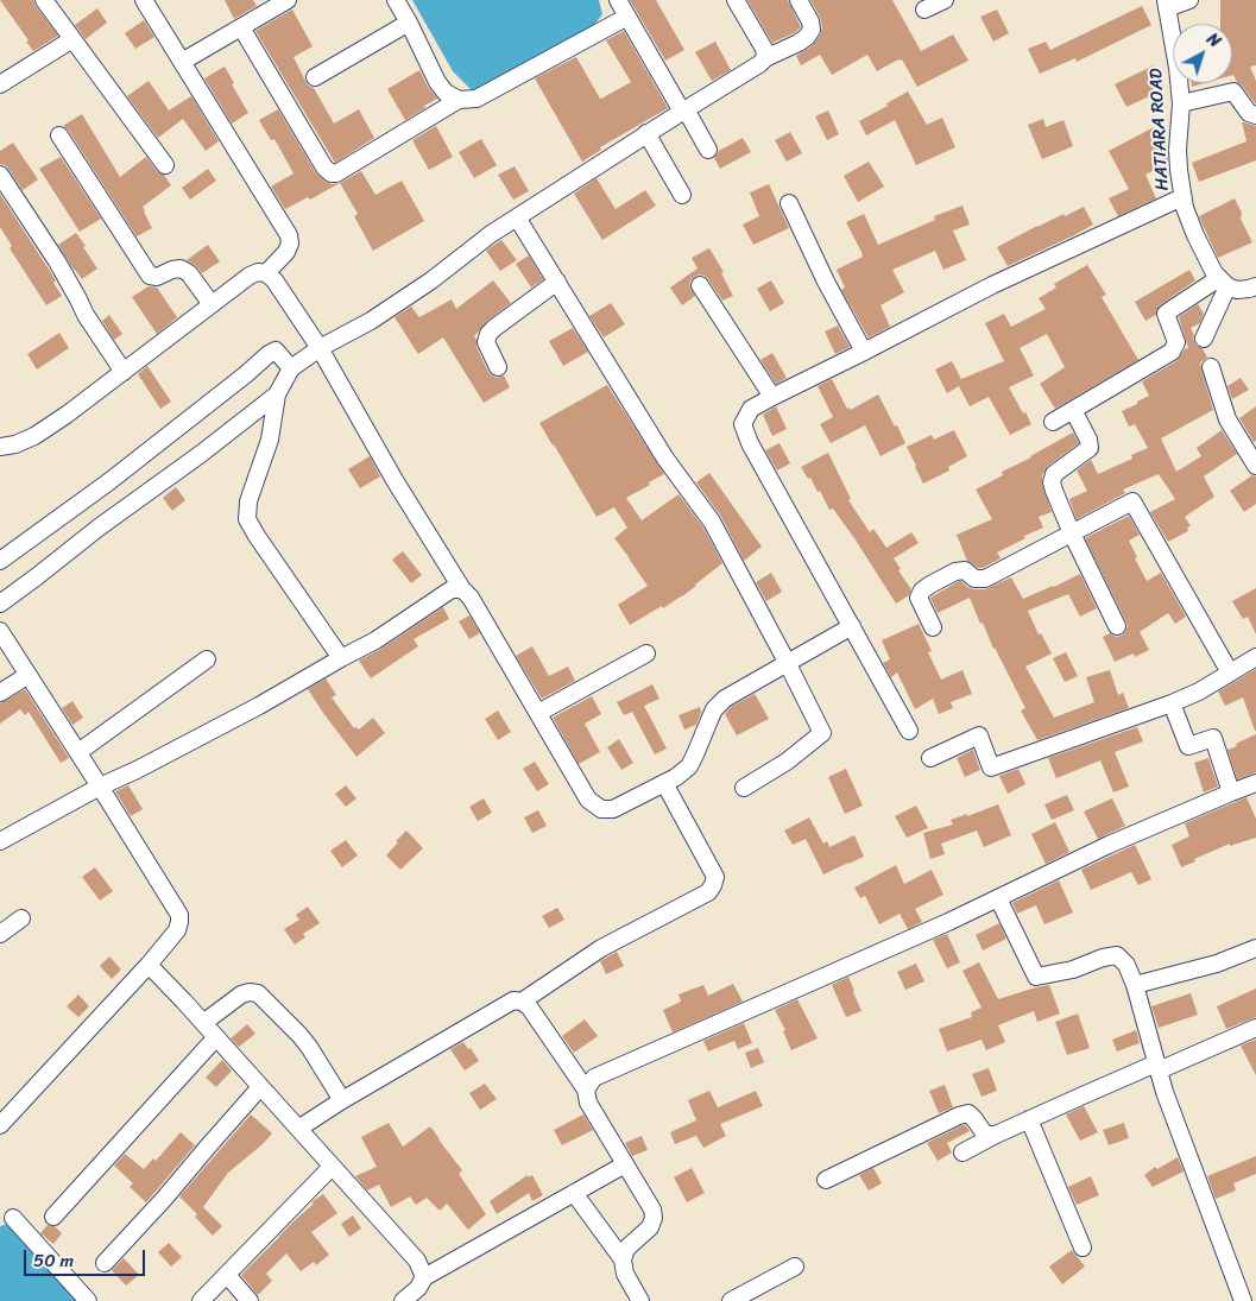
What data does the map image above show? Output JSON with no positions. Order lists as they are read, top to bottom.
{
  "streets": {
    "street": ["HATIARA ROAD"]
  },
  "scale_bar": "50 m",
  "north": "top right"
}
